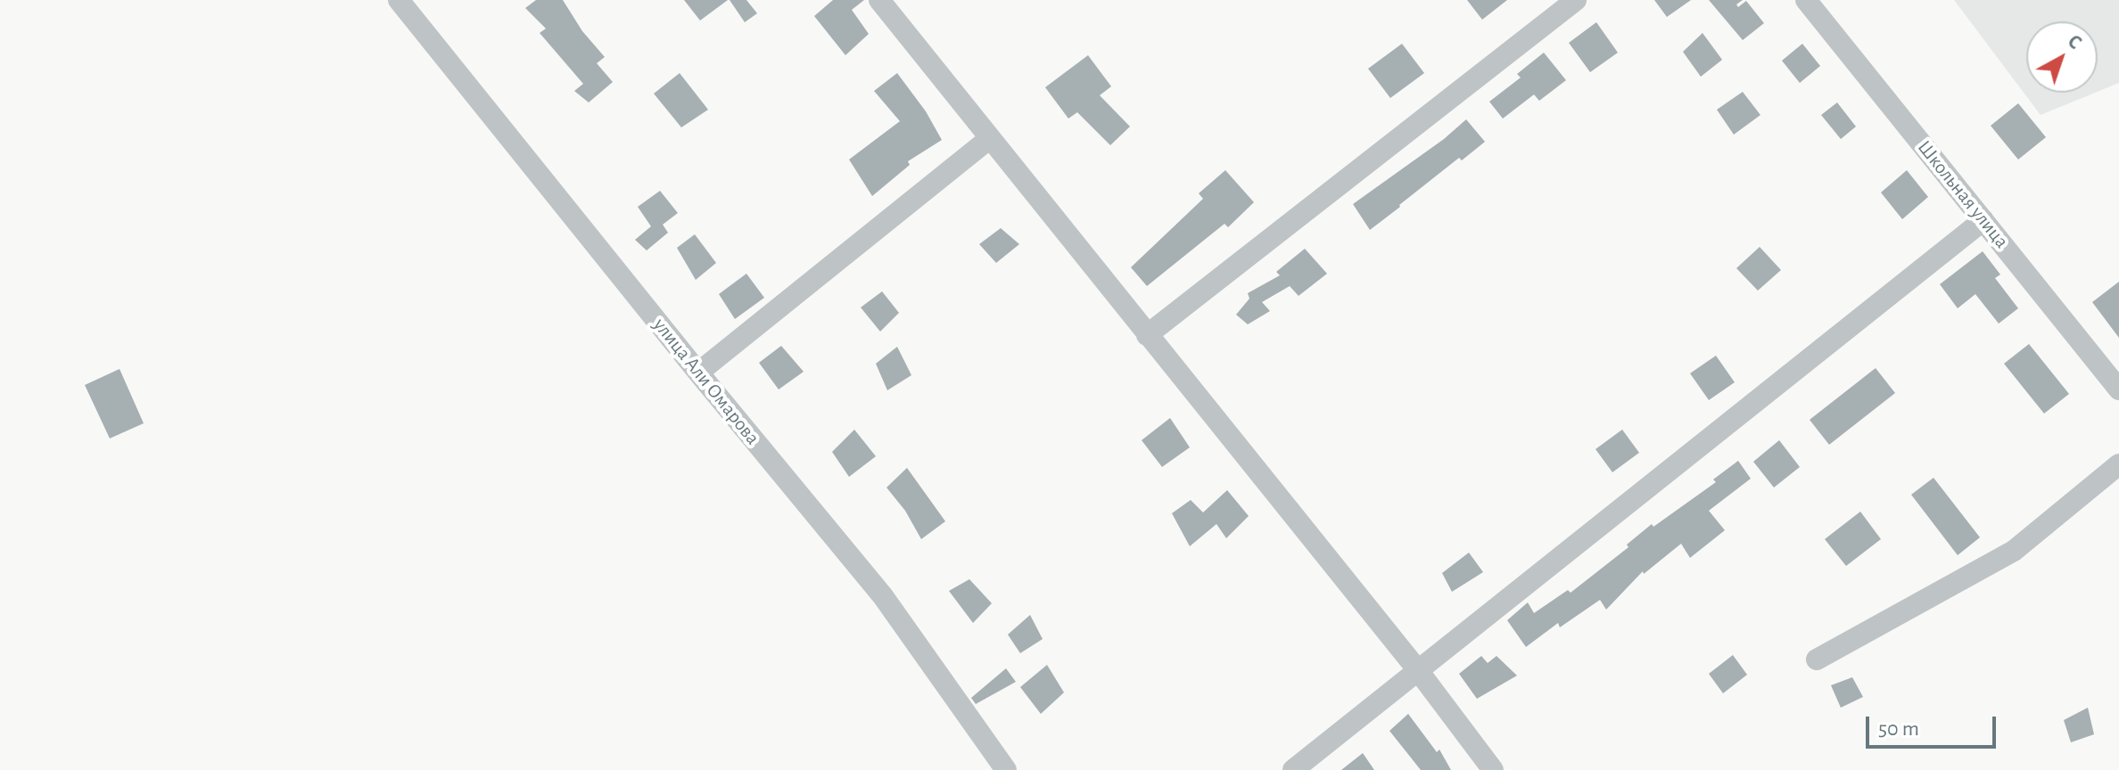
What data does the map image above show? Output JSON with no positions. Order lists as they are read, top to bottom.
{
  "streets": {
    "street": ["Школьная улица", "улица Али Омарова"]
  },
  "scale_bar": "50 m",
  "north": "top right"
}
